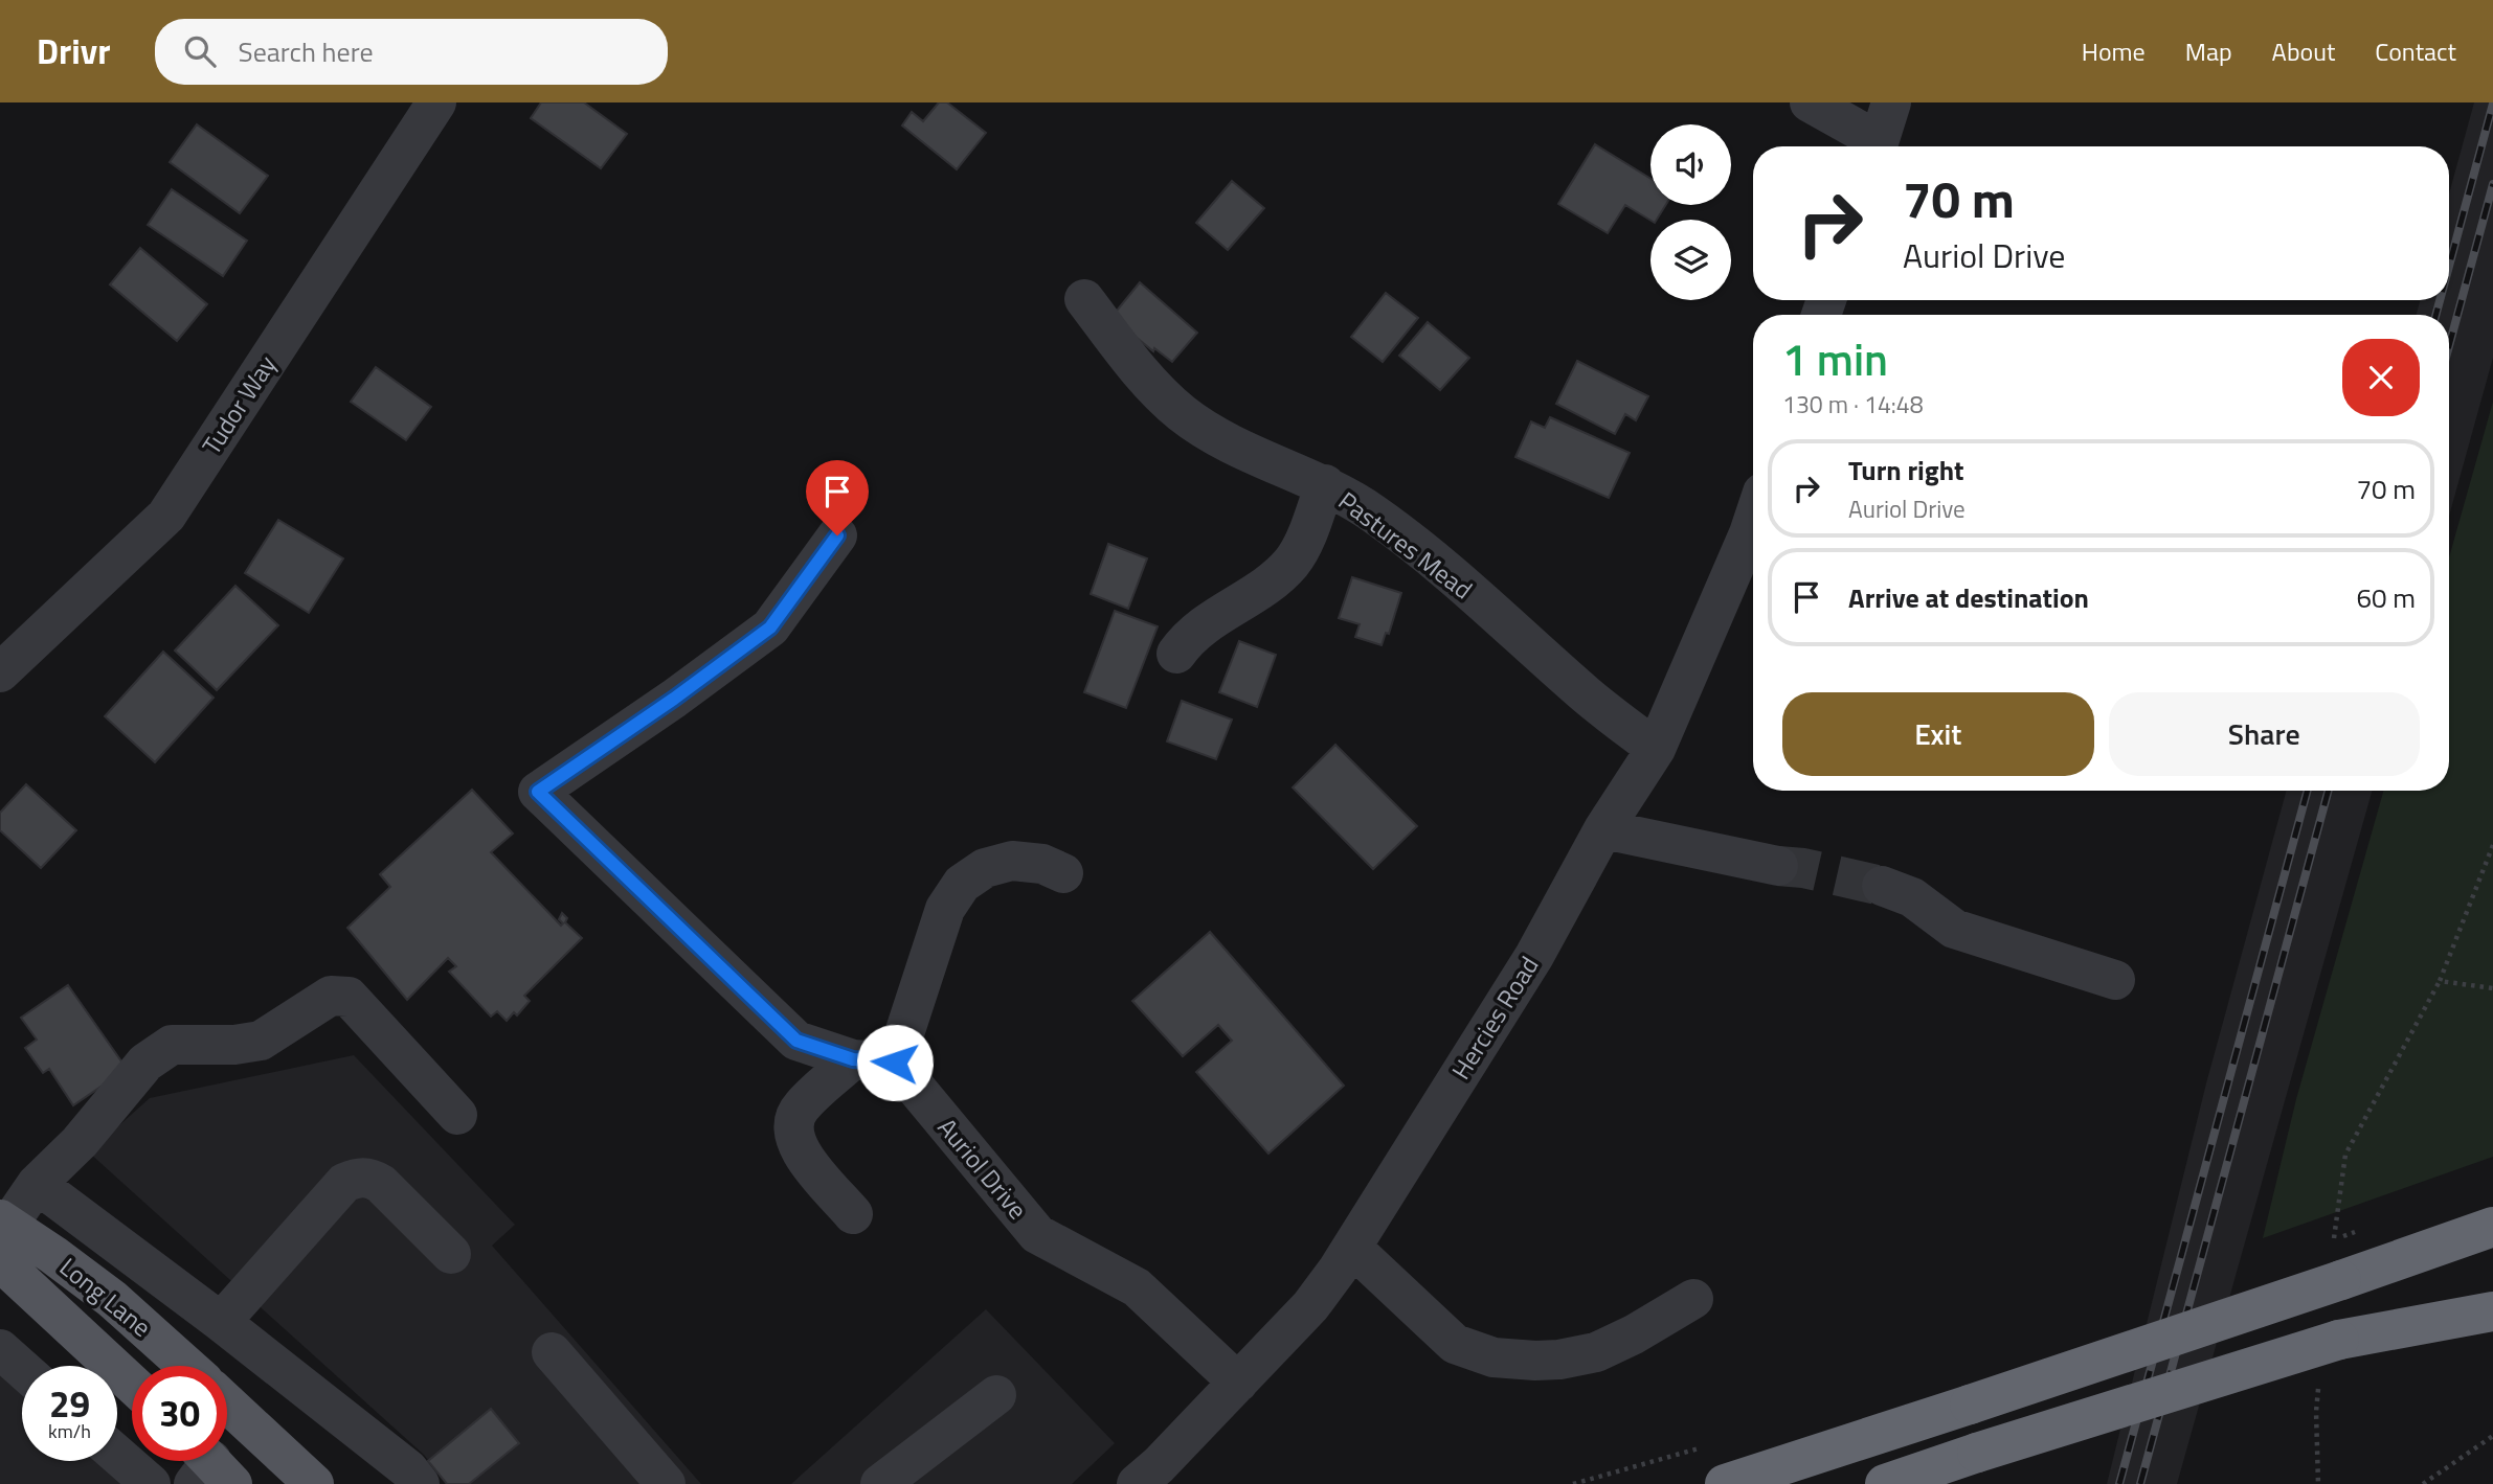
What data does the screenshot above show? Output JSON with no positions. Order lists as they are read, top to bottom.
{
  "streets": {
    "main road": ["Long Lane"],
    "street": [
      "Tudor Way",
      "Pastures Mead",
      "Hercies Road",
      "Auriol Drive"
    ]
  },
  "crossings": [
    ["Pastures Mead", "Hercies Road"],
    ["Hercies Road", "Auriol Drive"]
  ],
  "page": {
    "header": "Drivr",
    "search": "Search here",
    "nav": [
      "Home",
      "Map",
      "About",
      "Contact"
    ],
    "turn": ["70 m", "Auriol Drive"],
    "heading": ["1 min", "130 m · 14:48"],
    "list": [
      {
        "name": "Turn right",
        "note": "Auriol Drive",
        "value": "70 m"
      },
      {
        "name": "Arrive at destination",
        "value": "60 m"
      }
    ],
    "buttons": ["Exit", "Share"],
    "speed": "29 km/h",
    "limit": "30"
  }
}
